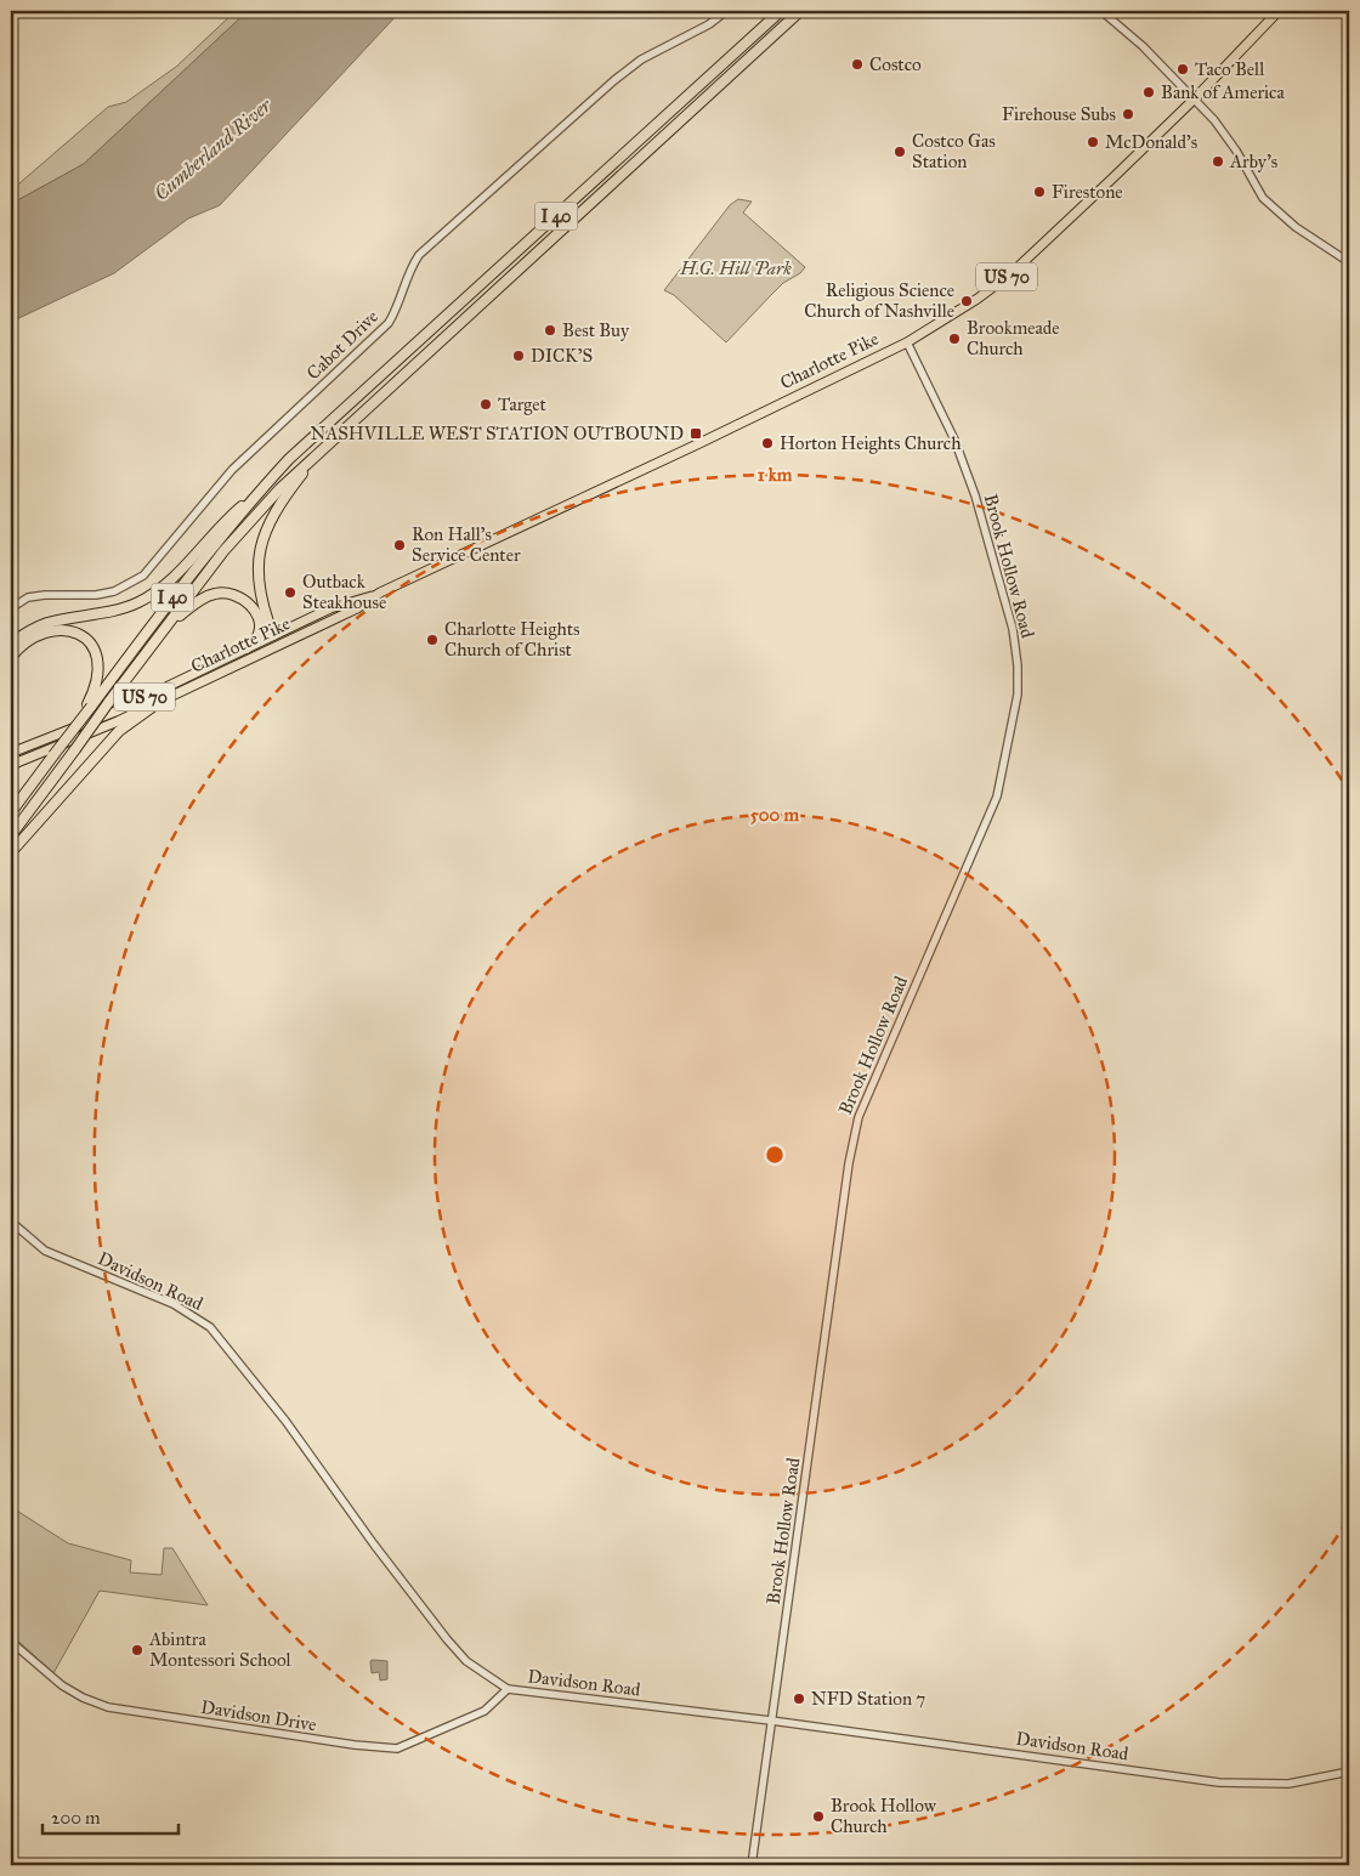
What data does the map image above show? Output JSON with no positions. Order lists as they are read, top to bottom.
{
  "streets": {
    "highway": ["I 40"],
    "main road": ["US 70", "Charlotte Pike"],
    "street": [
      "Cabot Drive",
      "Brook Hollow Road",
      "Davidson Road",
      "Davidson Drive"
    ]
  },
  "crossings": [
    ["Charlotte Pike", "Brook Hollow Road"],
    ["Brook Hollow Road", "Davidson Road"],
    ["Davidson Road", "Davidson Drive"]
  ],
  "water": ["Cumberland River"],
  "parks": ["H.G. Hill Park"],
  "places": {
    "other": [
      "Costco",
      "Taco Bell",
      "Bank of America",
      "Firehouse Subs",
      "McDonald's",
      "Costco Gas Station",
      "Arby's",
      "Firestone",
      "Religious Science Church of Nashville",
      "Best Buy",
      "Brookmeade Church",
      "DICK’S",
      "Target",
      "Horton Heights Church",
      "Ron Hall's Service Center",
      "Outback Steakhouse",
      "Charlotte Heights Church of Christ",
      "Abintra Montessori School",
      "NFD Station 7",
      "Brook Hollow Church"
    ],
    "transit": ["NASHVILLE WEST STATION OUTBOUND"]
  },
  "scale_bar": "200 m",
  "rings": ["1 km", "500 m"]
}
